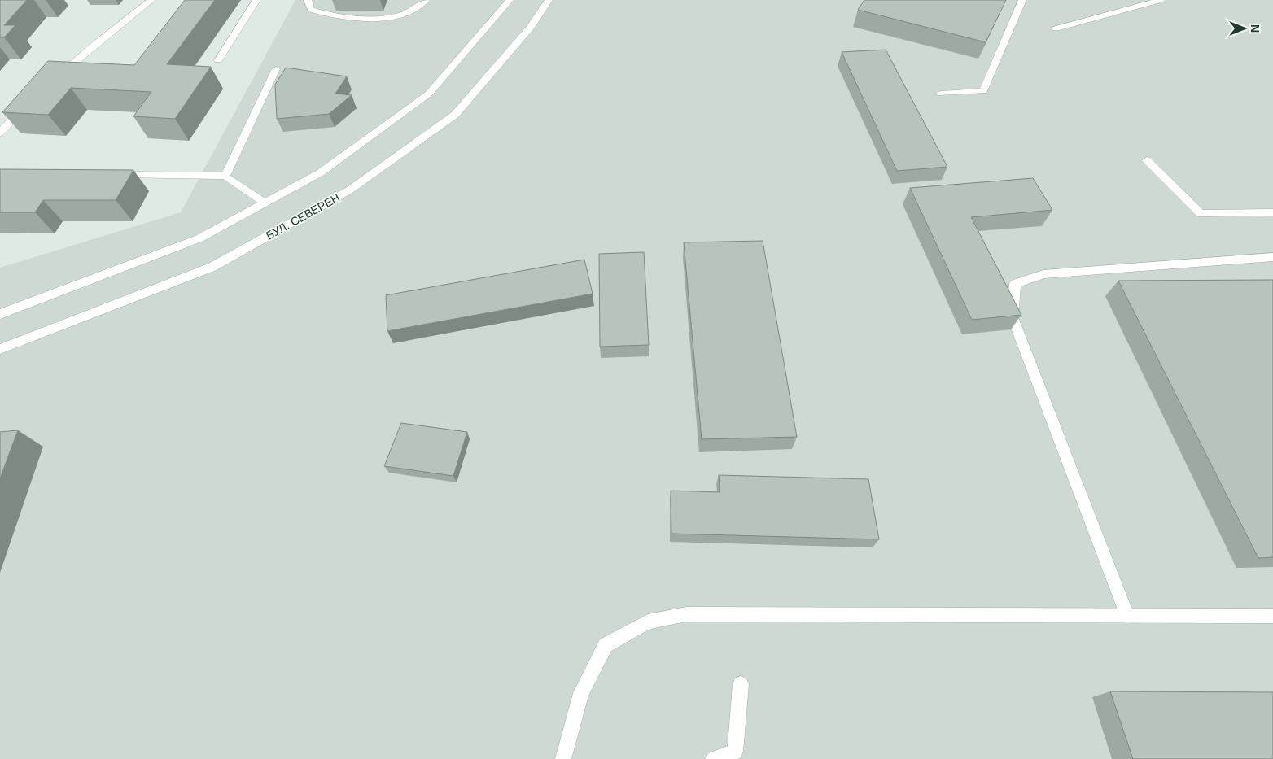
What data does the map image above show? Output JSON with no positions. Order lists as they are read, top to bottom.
{
  "streets": {
    "main road": ["БУЛ. СЕВЕРЕН"]
  },
  "north": "right"
}
